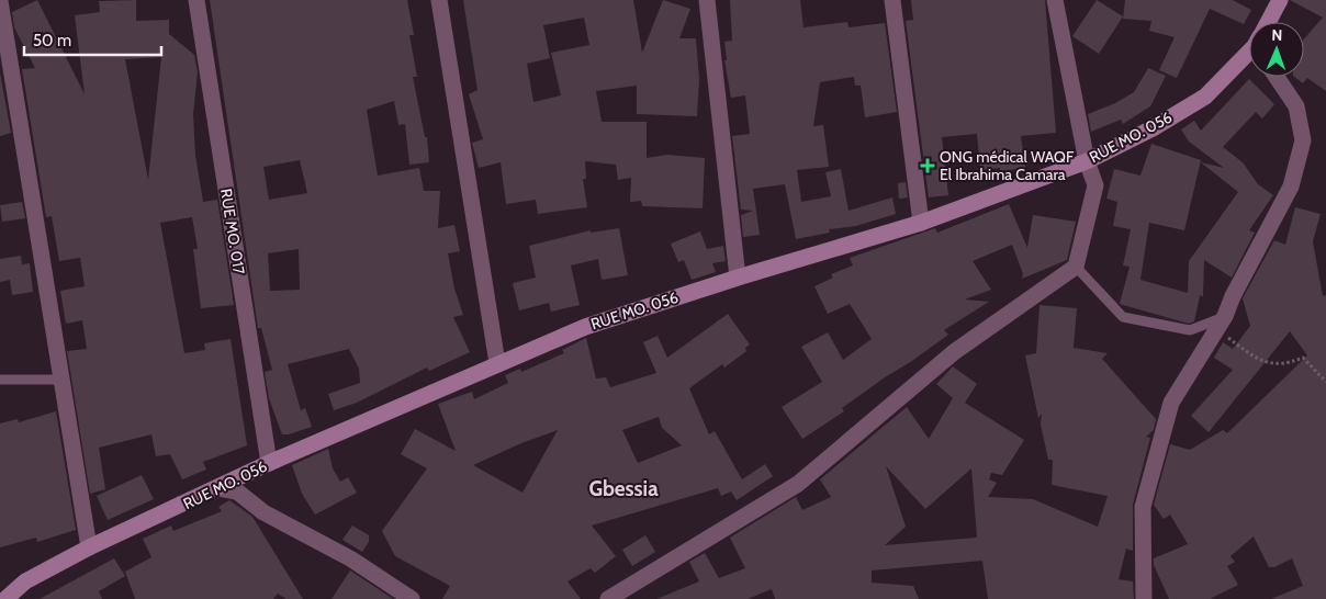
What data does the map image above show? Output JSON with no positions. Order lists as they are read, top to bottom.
{
  "streets": {
    "street": ["RUE MO. 056", "RUE MO. 017"]
  },
  "crossings": [
    ["RUE MO. 056", "RUE MO. 017"]
  ],
  "districts": ["Gbessia"],
  "places": {
    "health": ["ONG médical WAQF El Ibrahima Camara"]
  },
  "scale_bar": "50 m",
  "north": "top"
}
